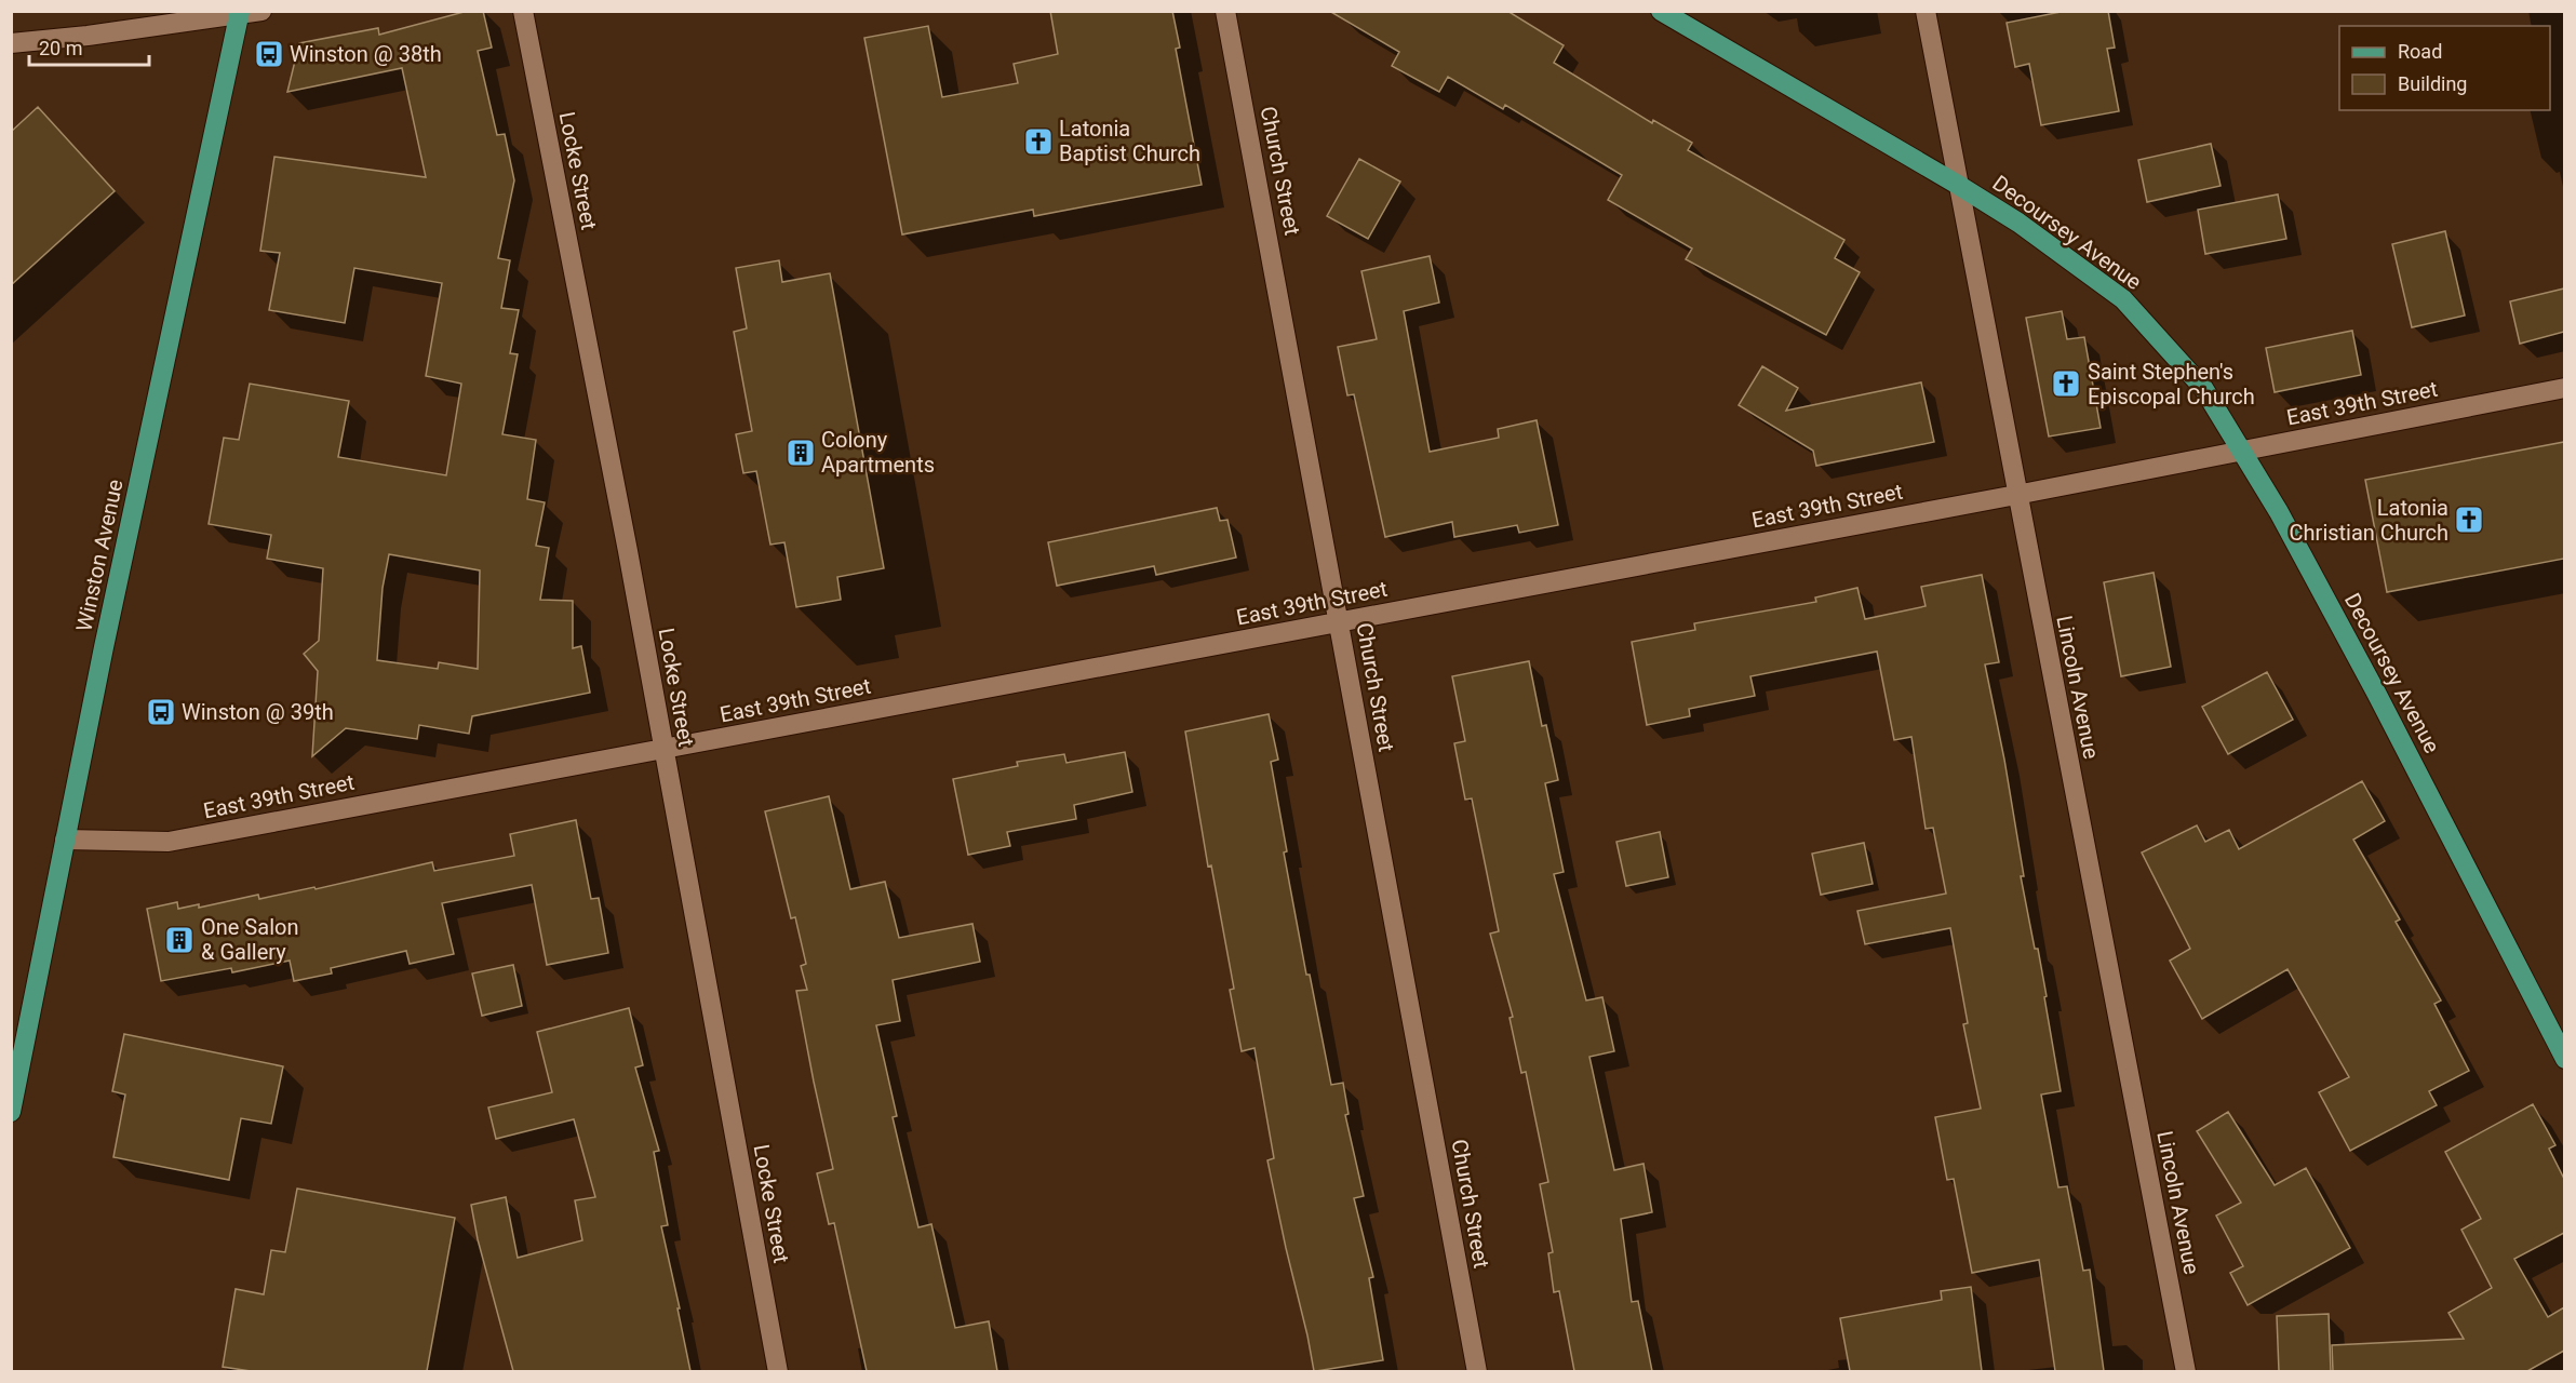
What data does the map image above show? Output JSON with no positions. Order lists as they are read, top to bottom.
{
  "streets": {
    "main road": ["Decoursey Avenue", "Winston Avenue"],
    "street": [
      "Locke Street",
      "Church Street",
      "East 39th Street",
      "Lincoln Avenue"
    ]
  },
  "crossings": [
    ["Locke Street", "East 39th Street"],
    ["Church Street", "East 39th Street"],
    ["Decoursey Avenue", "East 39th Street"],
    ["Decoursey Avenue", "Lincoln Avenue"],
    ["East 39th Street", "Winston Avenue"],
    ["East 39th Street", "Lincoln Avenue"]
  ],
  "places": {
    "bus stop": ["Winston @ 38th", "Winston @ 39th"],
    "church": ["Latonia Baptist Church", "Saint Stephen's Episcopal Church", "Latonia Christian Church"],
    "building": ["Colony Apartments", "One Salon & Gallery"]
  },
  "legend": ["Road", "Building"],
  "scale_bar": "20 m"
}
